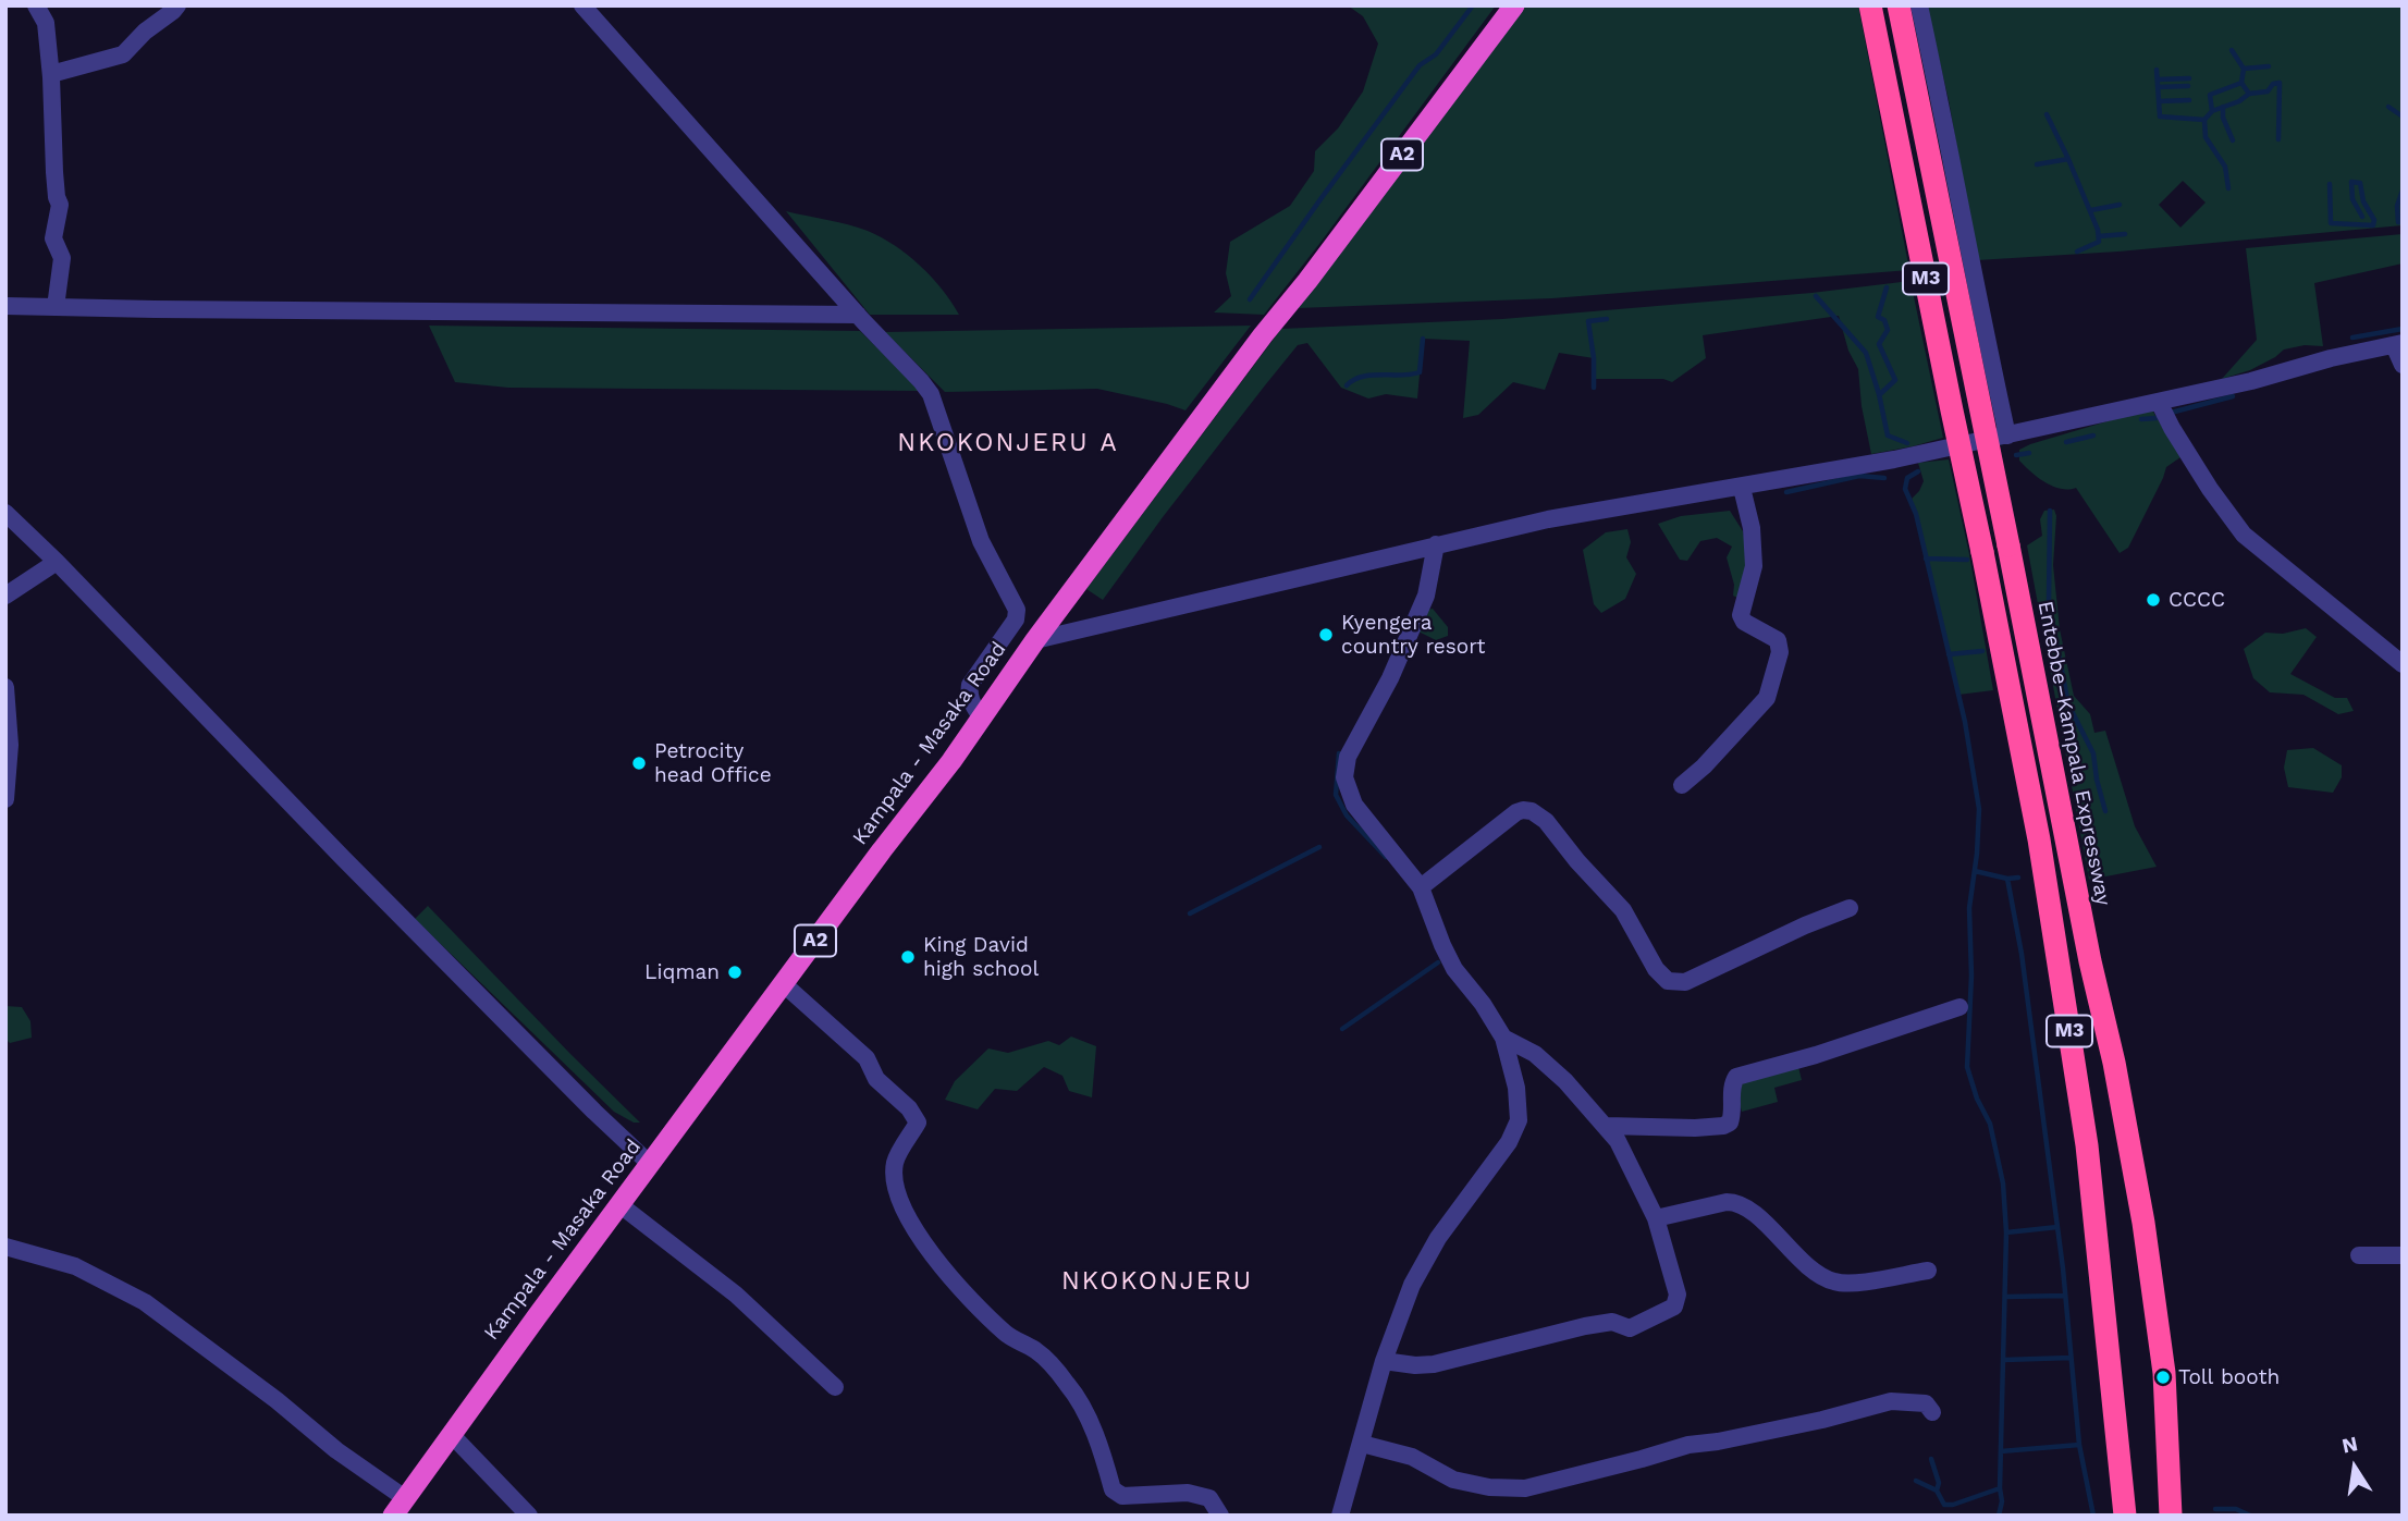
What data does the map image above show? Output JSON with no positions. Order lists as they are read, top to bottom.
{
  "streets": {
    "highway": [
      "A2",
      "M3",
      "Kampala - Masaka Road",
      "Entebbe–Kampala Expressway"
    ]
  },
  "districts": ["NKOKONJERU A", "NKOKONJERU"],
  "places": [
    "CCCC",
    "Kyengera country resort",
    "Petrocity head Office",
    "King David high school",
    "Liqman",
    "Toll booth"
  ],
  "north": "top"
}
